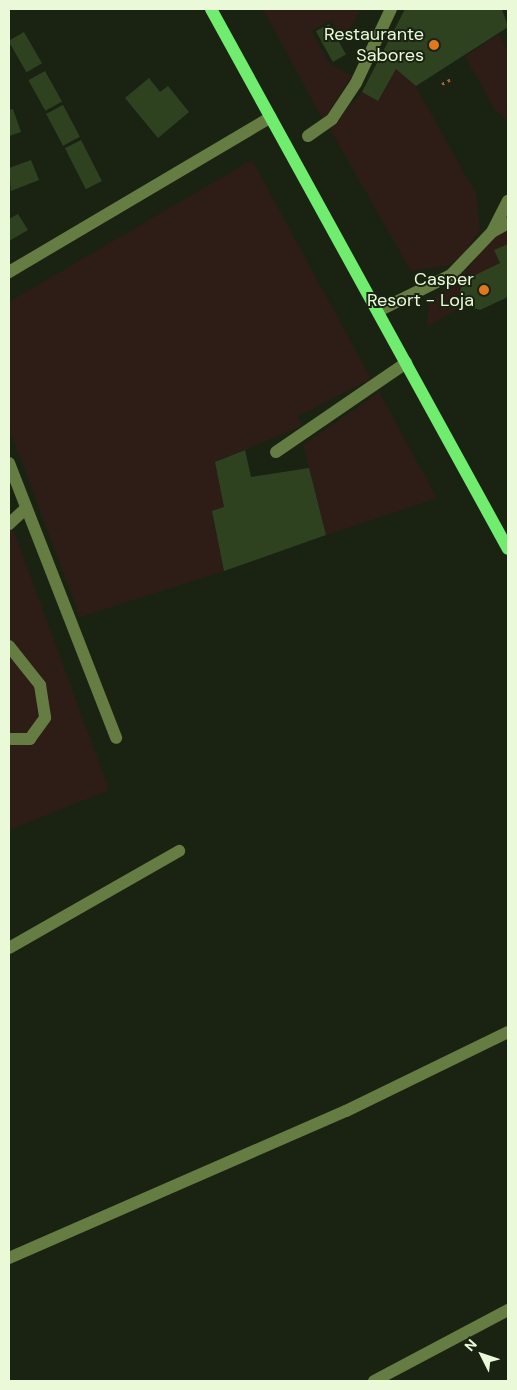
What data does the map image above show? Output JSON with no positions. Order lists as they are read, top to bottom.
{
  "places": ["Restaurante Sabores", "Casper Resort - Loja"],
  "north": "top left"
}
